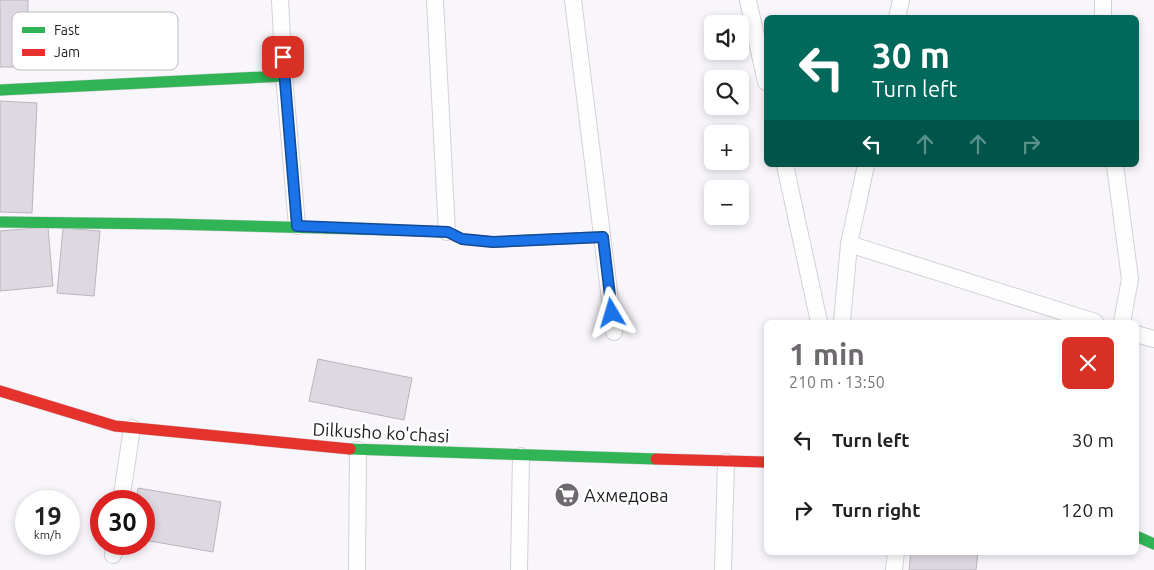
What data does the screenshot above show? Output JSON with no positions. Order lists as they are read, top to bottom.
{
  "streets": {
    "street": ["Dilkusho ko'chasi"]
  },
  "places": {
    "supermarket": ["Ахмедова"]
  },
  "legend": ["Fast", "Jam"],
  "page": {
    "map_buttons": ["+", "−"],
    "turn": ["30 m", "Turn left"],
    "heading": ["1 min", "210 m · 13:50"],
    "list": [
      {
        "name": "Turn left",
        "value": "30 m"
      },
      {
        "name": "Turn right",
        "value": "120 m"
      }
    ],
    "speed": "19 km/h",
    "limit": "30"
  }
}
